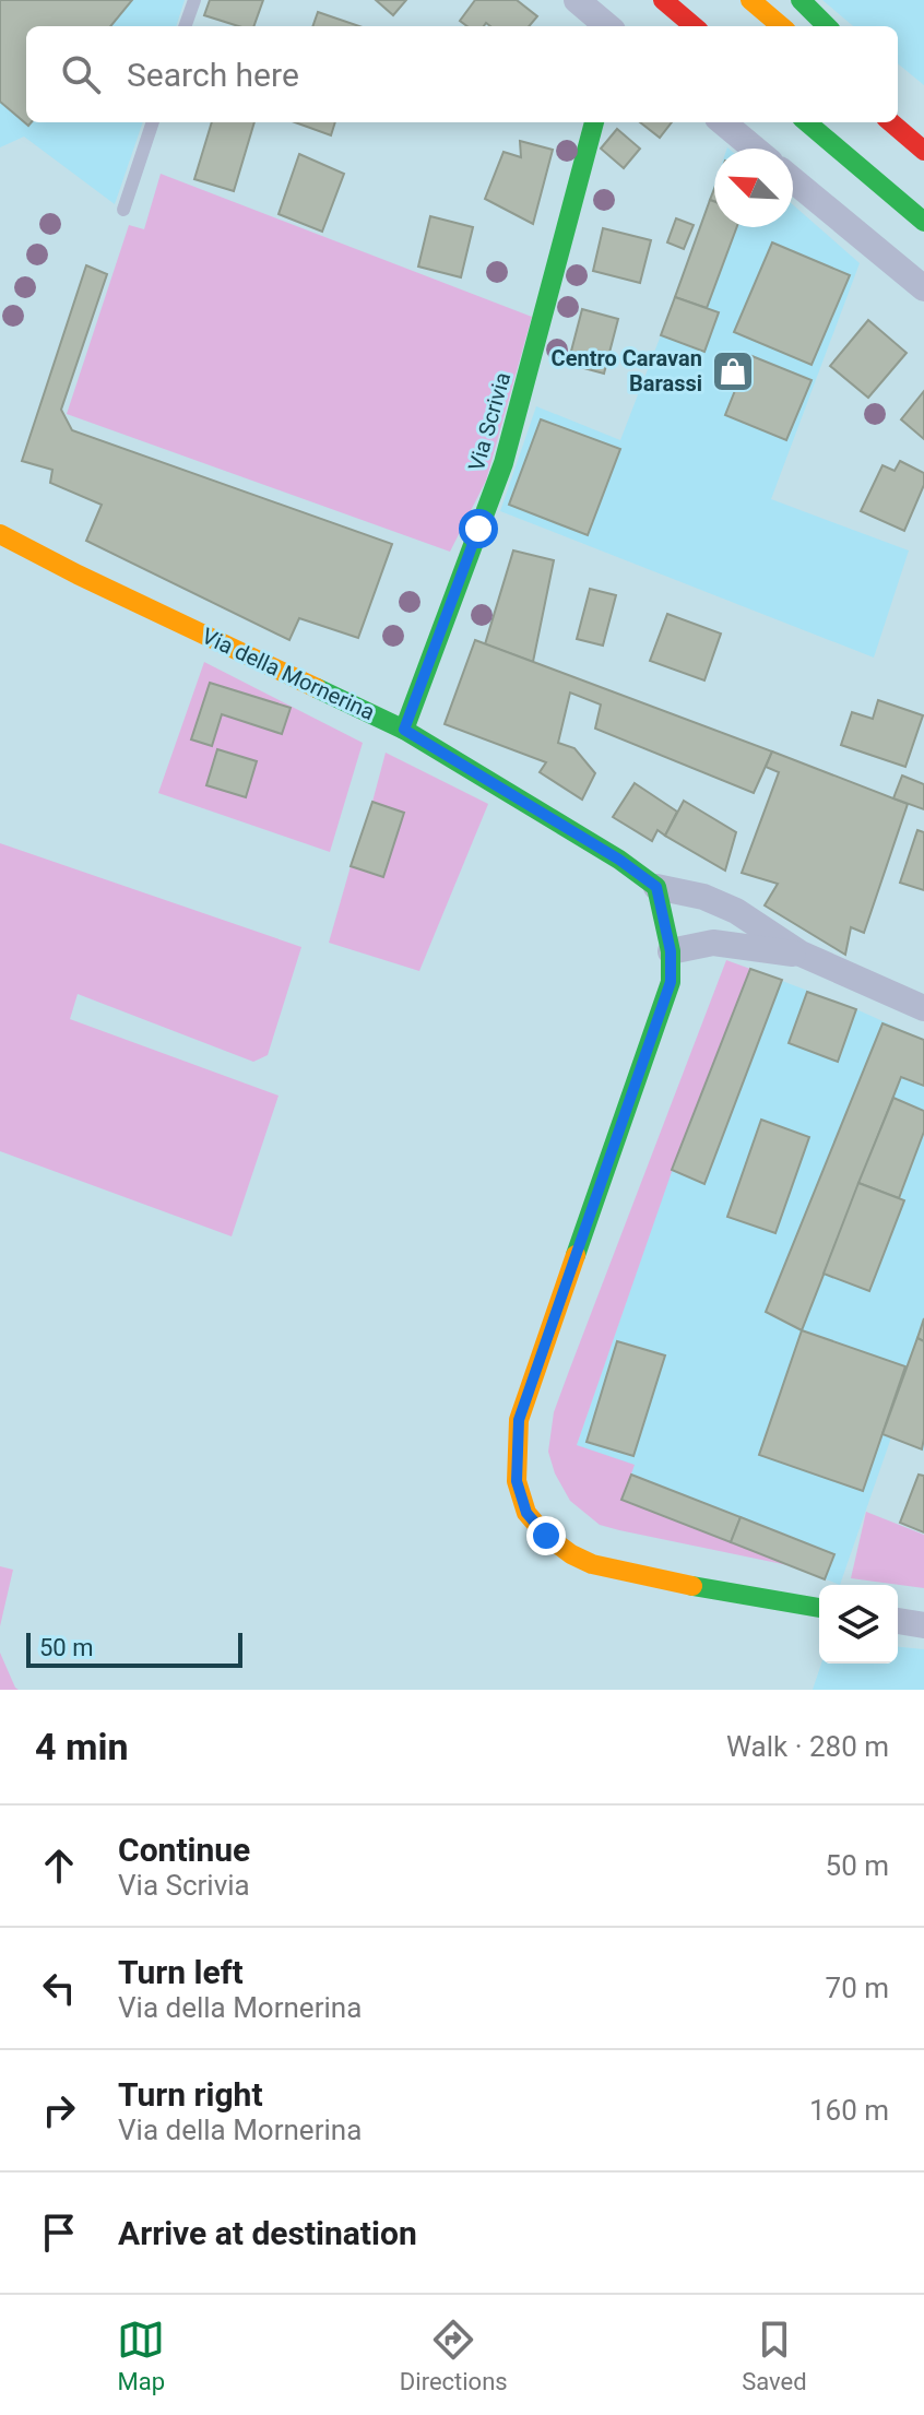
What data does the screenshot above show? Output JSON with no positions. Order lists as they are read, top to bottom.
{
  "streets": {
    "main road": ["Via Scrivia", "Via della Mornerina"]
  },
  "crossings": [
    ["Via Scrivia", "Via della Mornerina"]
  ],
  "places": {
    "shop": ["Centro Caravan Barassi"]
  },
  "scale_bar": "50 m",
  "north": "top left",
  "page": {
    "search": "Search here",
    "scale": "50 m",
    "heading": ["4 min", "Walk · 280 m"],
    "list": [
      ["Continue", "Via Scrivia", "50 m"],
      ["Turn left", "Via della Mornerina", "70 m"],
      ["Turn right", "Via della Mornerina", "160 m"],
      "Arrive at destination"
    ],
    "nav": ["Map", "Directions", "Saved"]
  }
}
